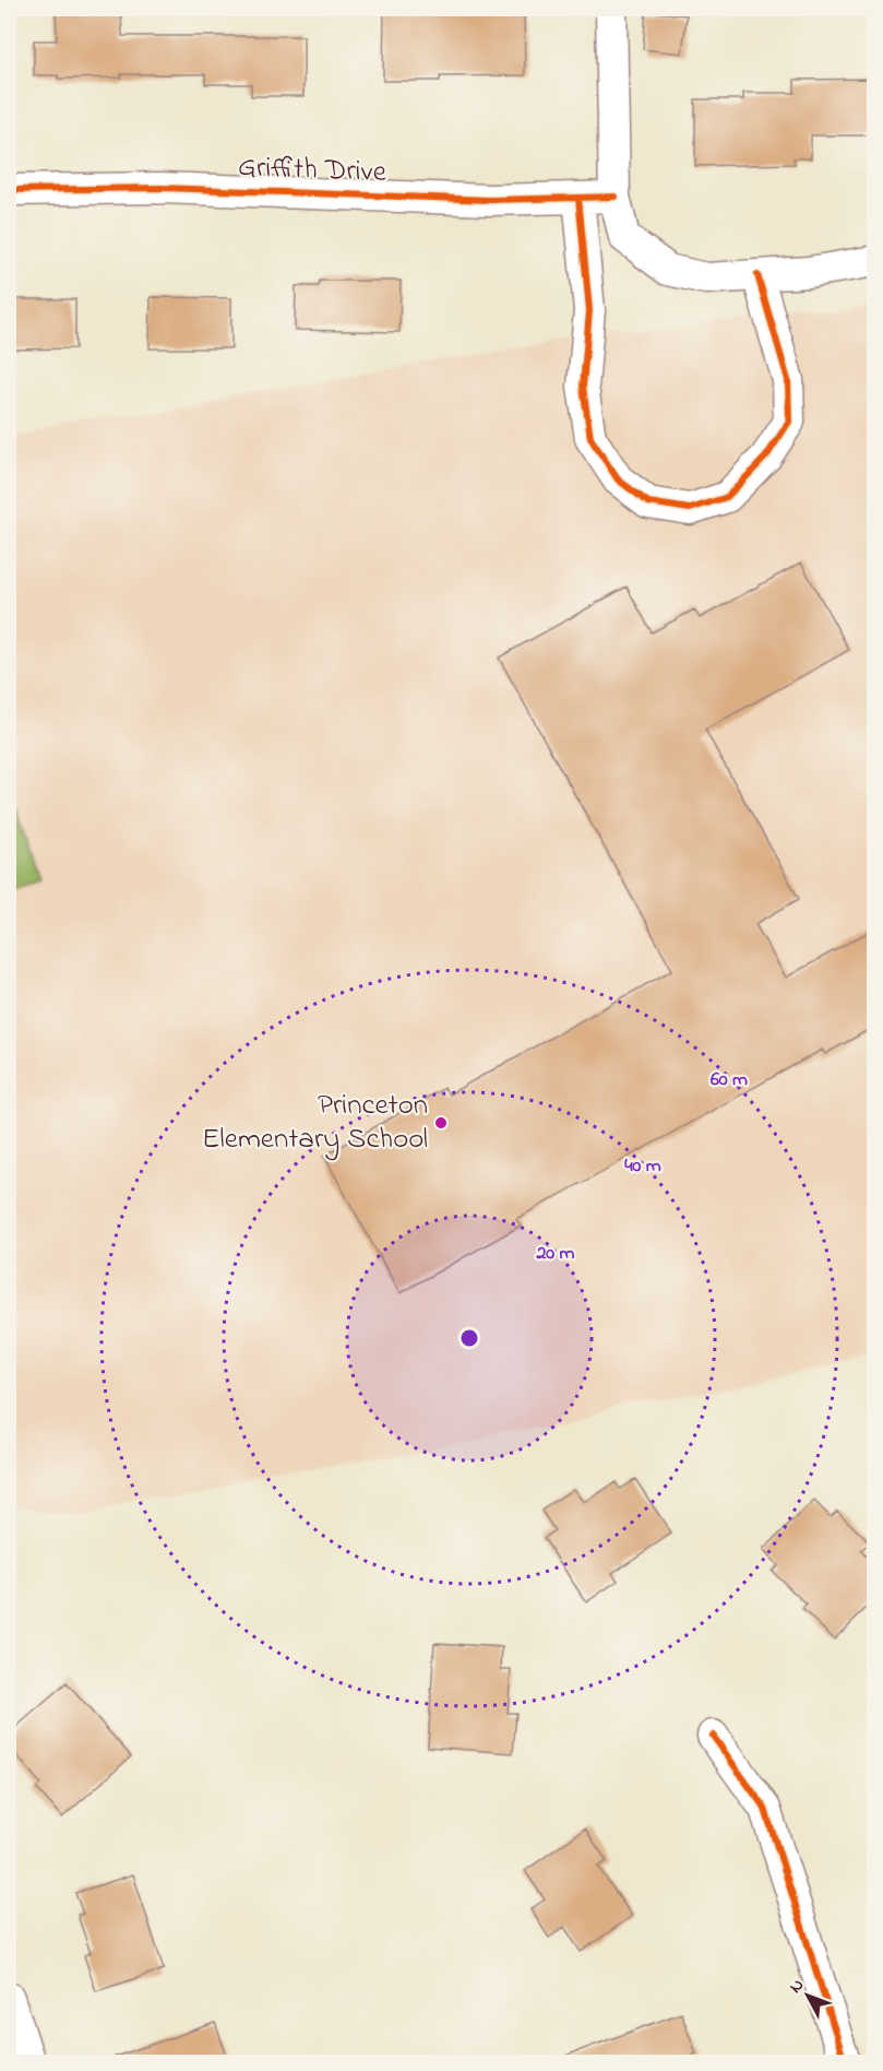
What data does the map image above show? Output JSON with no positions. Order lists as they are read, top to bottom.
{
  "streets": {
    "street": ["Griffith Drive"]
  },
  "places": ["Princeton Elementary School"],
  "north": "top left",
  "rings": ["60 m", "40 m", "20 m"]
}
